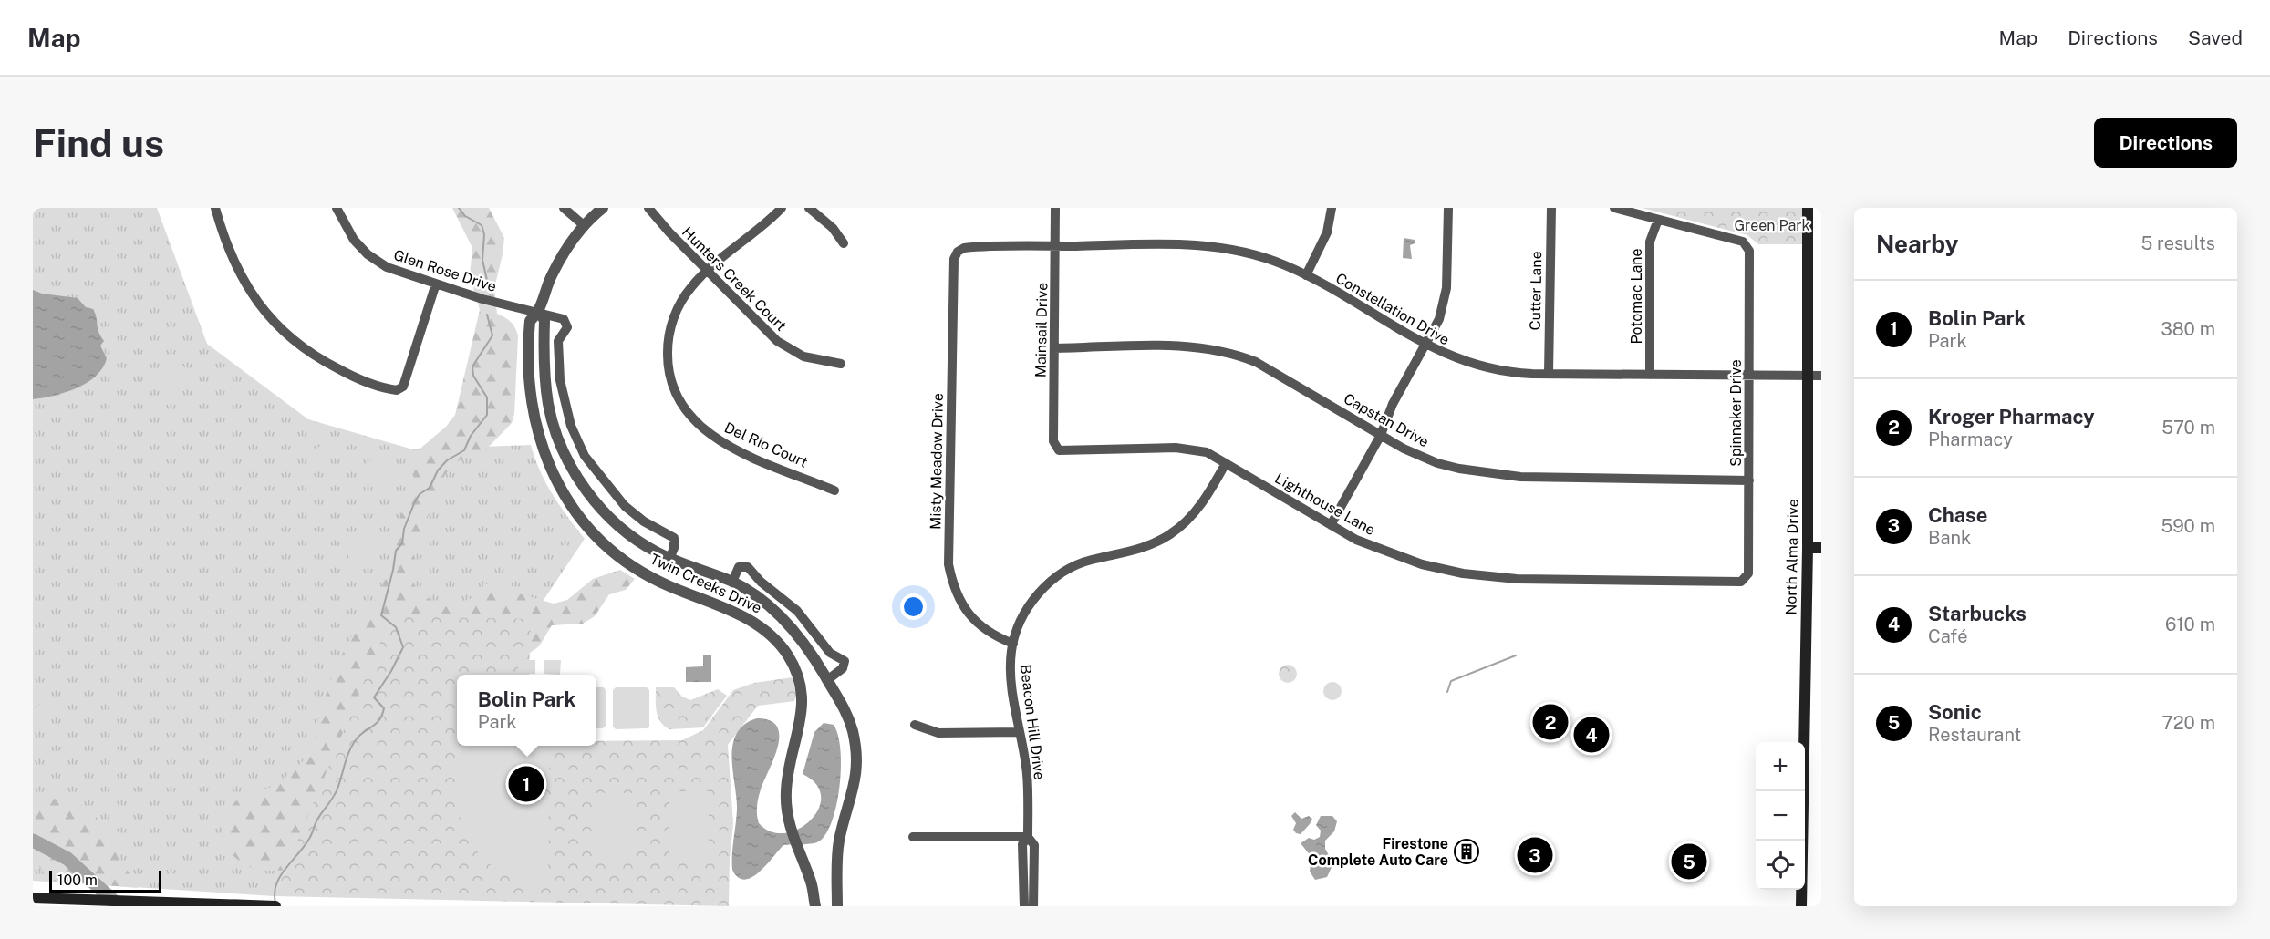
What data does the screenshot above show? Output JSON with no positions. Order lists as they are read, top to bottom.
{
  "streets": {
    "main road": ["North Alma Drive"],
    "street": [
      "Glen Rose Drive",
      "Hunters Creek Court",
      "Cutter Lane",
      "Potomac Lane",
      "Constellation Drive",
      "Mainsail Drive",
      "Spinnaker Drive",
      "Capstan Drive",
      "Del Rio Court",
      "Misty Meadow Drive",
      "Lighthouse Lane",
      "Twin Creeks Drive",
      "Beacon Hill Drive"
    ]
  },
  "crossings": [
    ["Glen Rose Drive", "Twin Creeks Drive"],
    ["Hunters Creek Court", "Del Rio Court"],
    ["Cutter Lane", "Constellation Drive"],
    ["Potomac Lane", "Constellation Drive"],
    ["Potomac Lane", "Spinnaker Drive"],
    ["Constellation Drive", "Mainsail Drive"],
    ["Constellation Drive", "Spinnaker Drive"],
    ["Constellation Drive", "Misty Meadow Drive"],
    ["Constellation Drive", "North Alma Drive"],
    ["Mainsail Drive", "Capstan Drive"],
    ["Mainsail Drive", "Lighthouse Lane"],
    ["Spinnaker Drive", "Capstan Drive"],
    ["Spinnaker Drive", "Lighthouse Lane"],
    ["Misty Meadow Drive", "Beacon Hill Drive"],
    ["Lighthouse Lane", "Beacon Hill Drive"]
  ],
  "parks": ["Green Park"],
  "places": {
    "building": ["Firestone Complete Auto Care"]
  },
  "scale_bar": "100 m",
  "page": {
    "header": "Map",
    "nav": ["Map", "Directions", "Saved"],
    "buttons": "Directions",
    "title": "Find us",
    "heading": ["Nearby", "5 results"],
    "list": [
      {
        "mark": "1",
        "name": "Bolin Park",
        "note": "Park",
        "value": "380 m"
      },
      {
        "mark": "2",
        "name": "Kroger Pharmacy",
        "note": "Pharmacy",
        "value": "570 m"
      },
      {
        "mark": "3",
        "name": "Chase",
        "note": "Bank",
        "value": "590 m"
      },
      {
        "mark": "4",
        "name": "Starbucks",
        "note": "Café",
        "value": "610 m"
      },
      {
        "mark": "5",
        "name": "Sonic",
        "note": "Restaurant",
        "value": "720 m"
      }
    ],
    "popup": ["Bolin Park", "Park"],
    "pins": [
      "2",
      "4",
      "1",
      "3",
      "5"
    ],
    "map_buttons": ["+", "−"],
    "scale": "100 m"
  }
}
